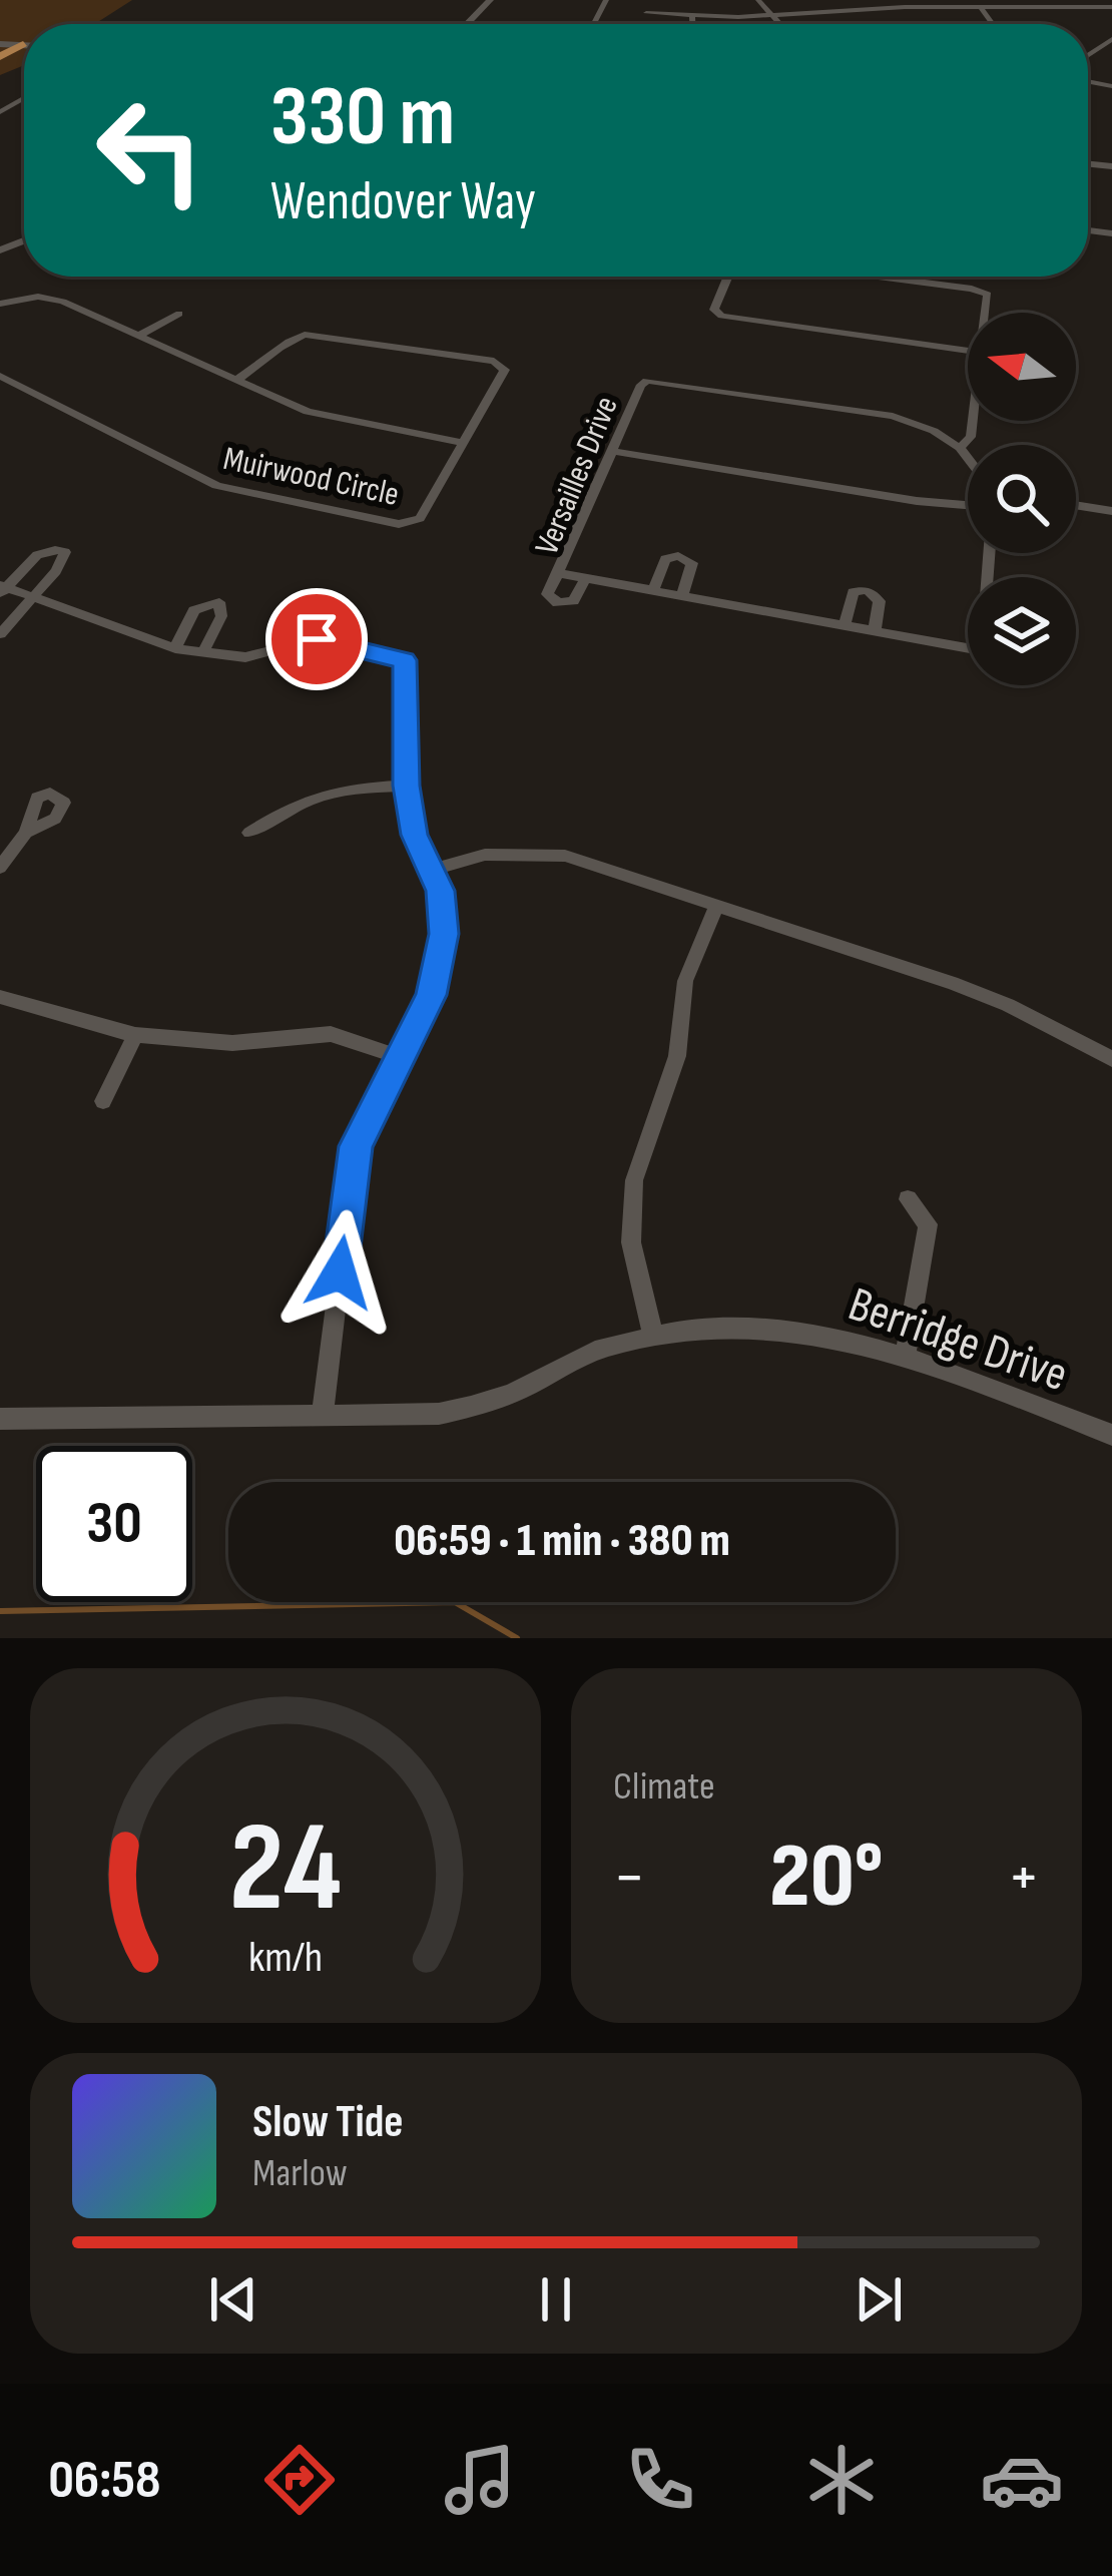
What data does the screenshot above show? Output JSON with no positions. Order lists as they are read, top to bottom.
{
  "streets": {
    "street": ["Muirwood Circle", "Versailles Drive", "Berridge Drive"]
  },
  "north": "left",
  "page": {
    "turn": ["330 m", "Wendover Way"],
    "limit": "30",
    "trip": "06:59 · 1 min · 380 m",
    "tile": "Climate",
    "heat": ["−", "20°", "+"],
    "song": ["Slow Tide", "Marlow"],
    "tabs": "06:58",
    "gauge": ["24", "km/h"]
  }
}
